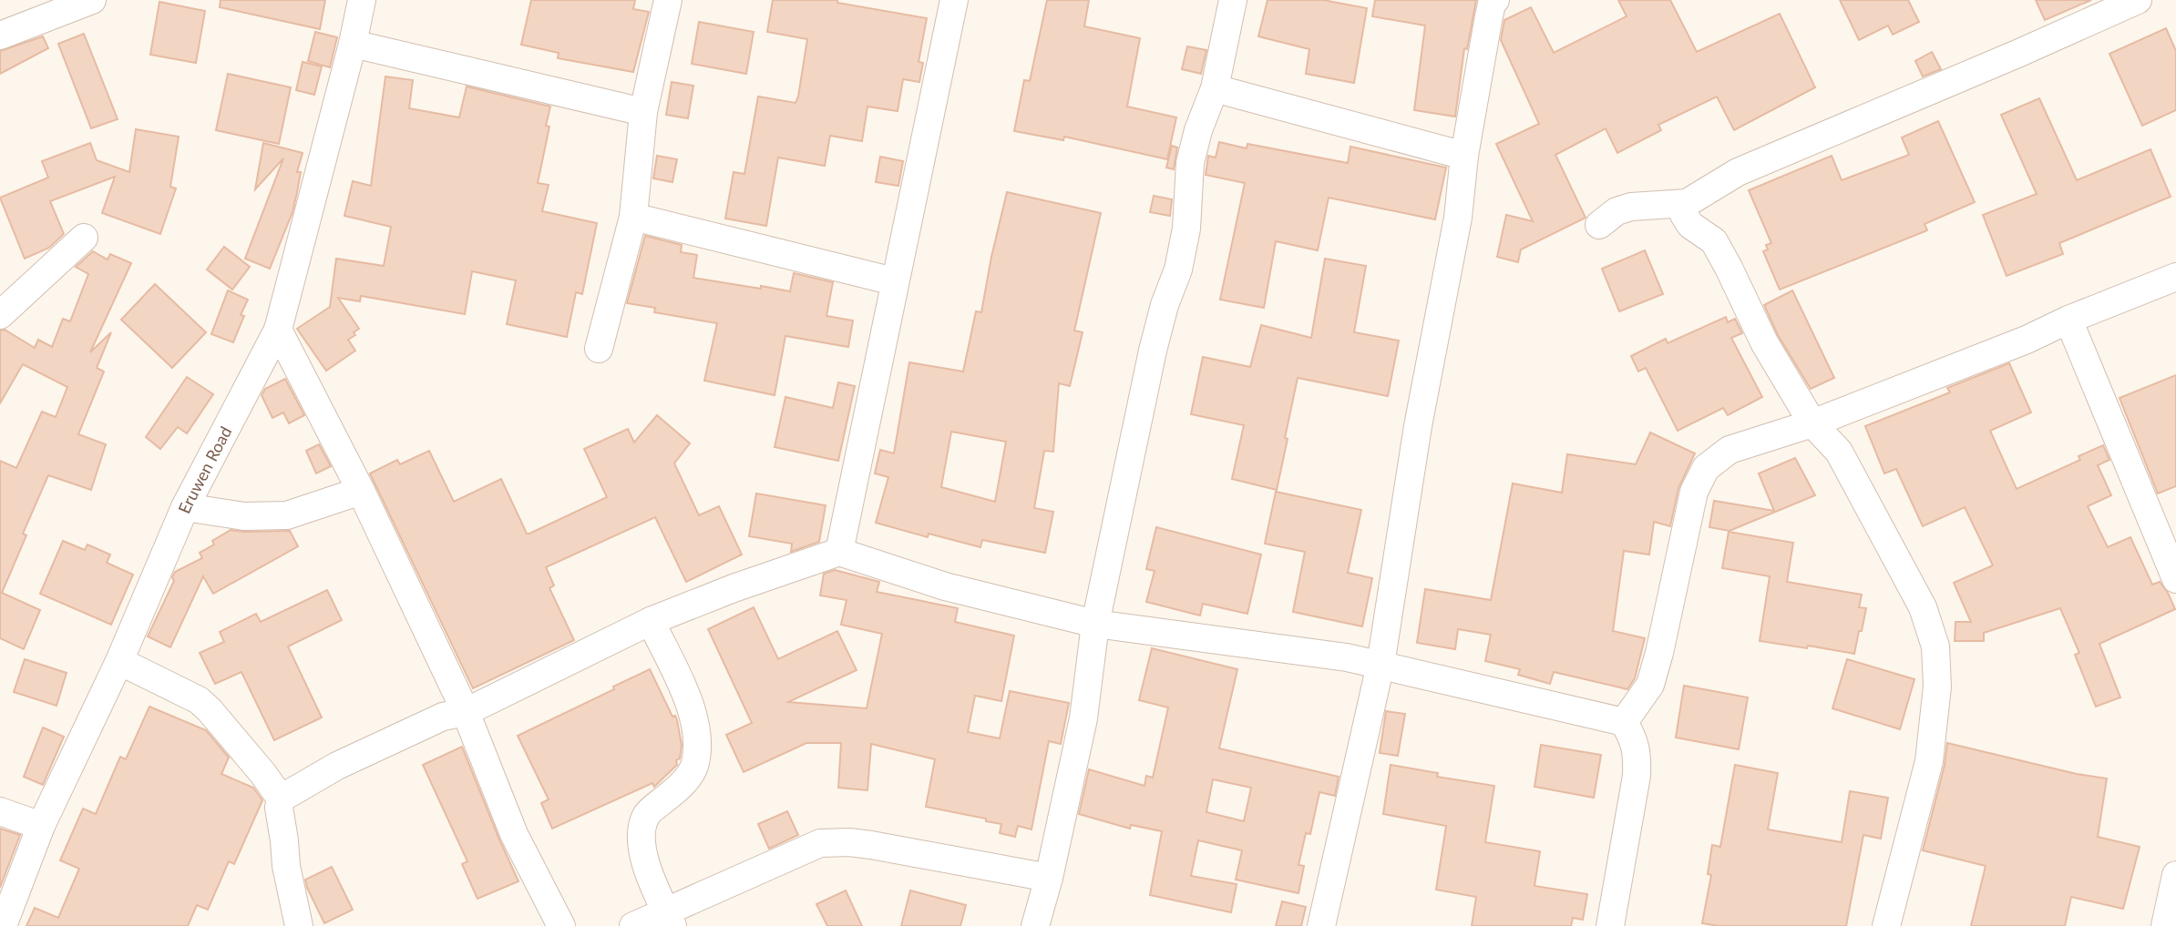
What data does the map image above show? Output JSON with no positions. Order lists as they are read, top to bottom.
{
  "streets": {
    "street": ["Eruwen Road"]
  }
}
